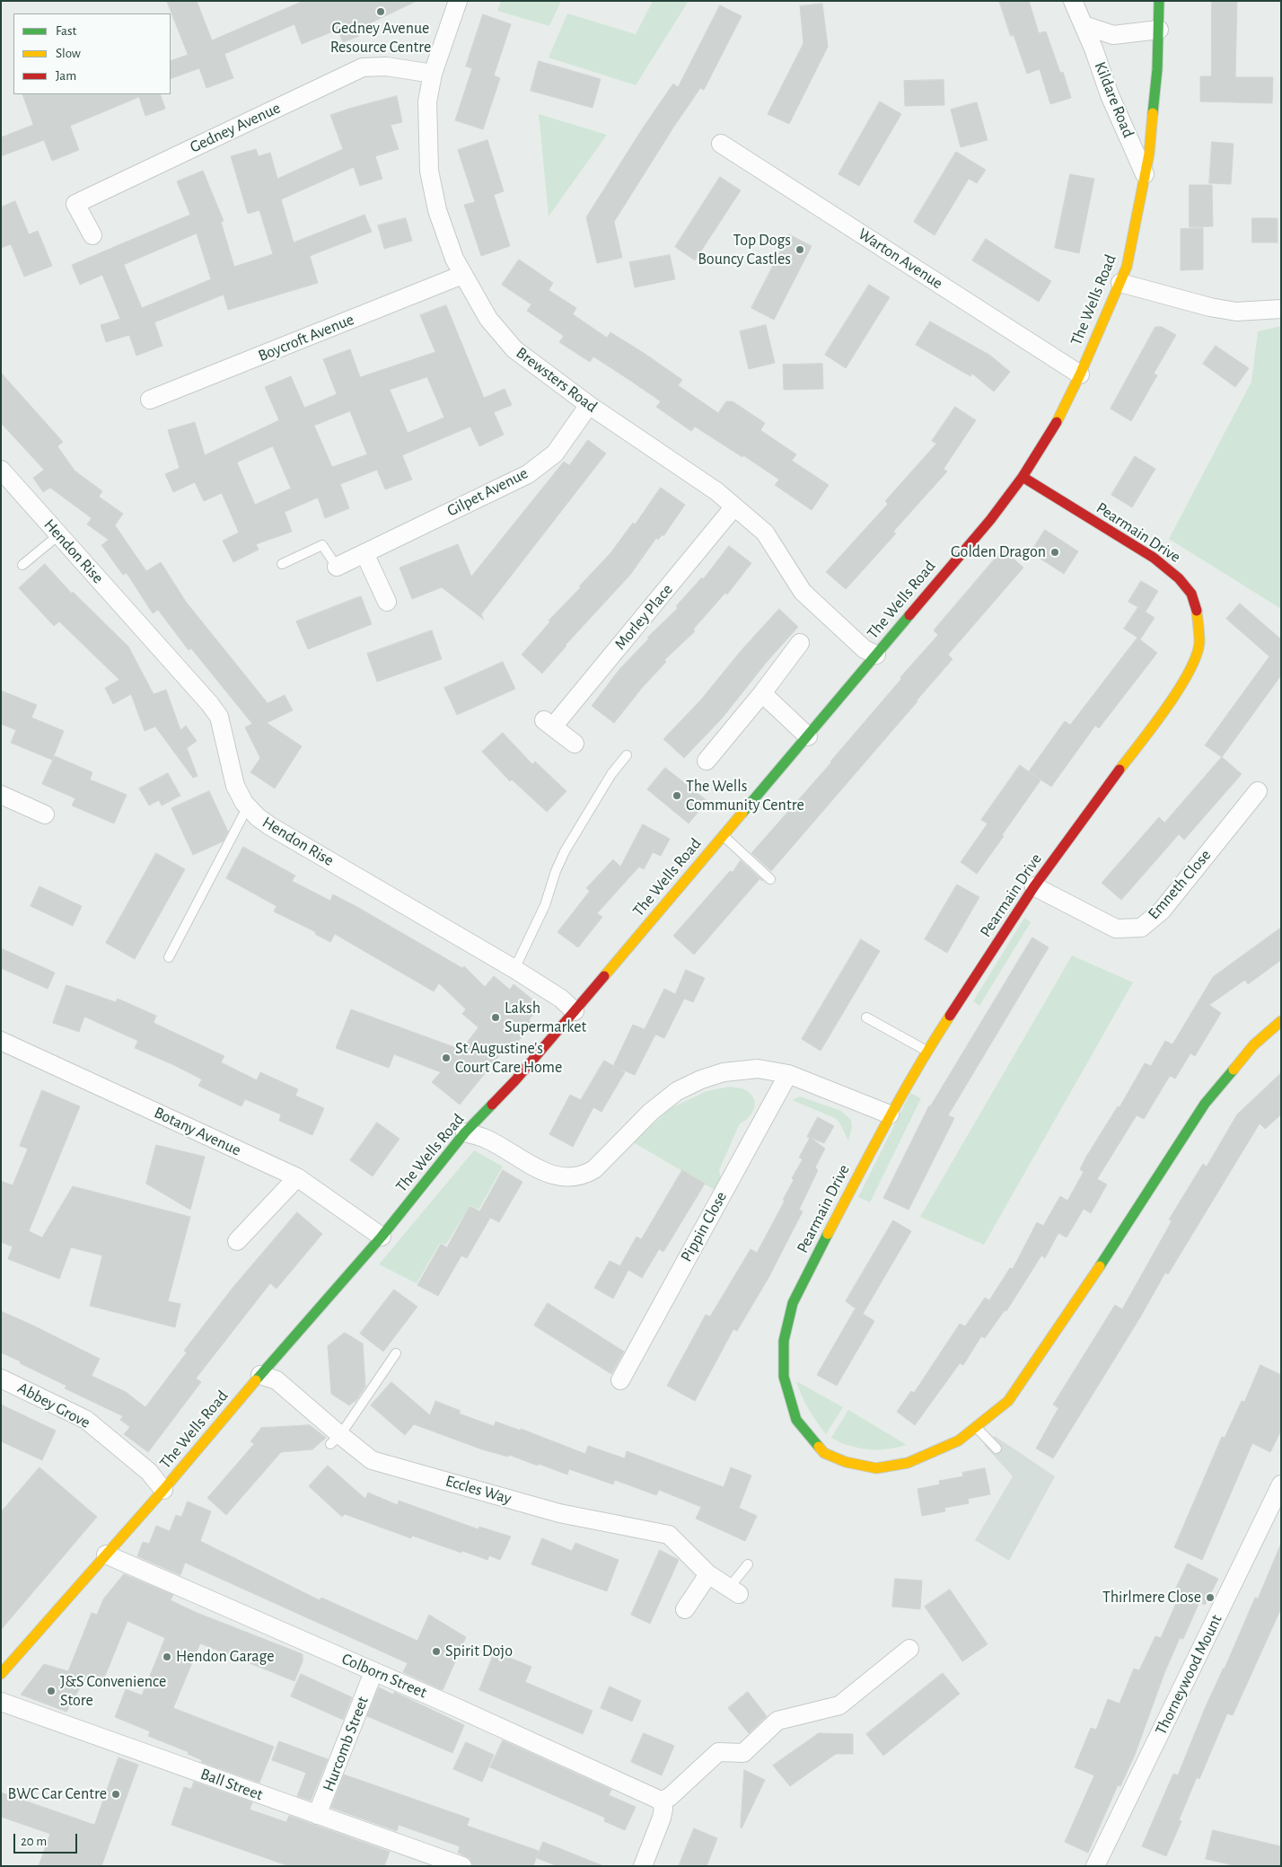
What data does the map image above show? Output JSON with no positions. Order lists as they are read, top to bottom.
{
  "streets": {
    "street": [
      "Kildare Road",
      "Gedney Avenue",
      "Warton Avenue",
      "The Wells Road",
      "Boycroft Avenue",
      "Brewsters Road",
      "Gilpet Avenue",
      "Pearmain Drive",
      "Hendon Rise",
      "Morley Place",
      "Emneth Close",
      "Botany Avenue",
      "Pippin Close",
      "Abbey Grove",
      "Eccles Way",
      "Thorneywood Mount",
      "Colborn Street",
      "Hurcomb Street",
      "Ball Street"
    ]
  },
  "crossings": [
    ["Kildare Road", "The Wells Road"],
    ["Gedney Avenue", "Brewsters Road"],
    ["Warton Avenue", "The Wells Road"],
    ["The Wells Road", "Brewsters Road"],
    ["The Wells Road", "Pearmain Drive"],
    ["The Wells Road", "Hendon Rise"],
    ["The Wells Road", "Botany Avenue"],
    ["The Wells Road", "Abbey Grove"],
    ["The Wells Road", "Eccles Way"],
    ["The Wells Road", "Colborn Street"],
    ["Boycroft Avenue", "Brewsters Road"],
    ["Brewsters Road", "Gilpet Avenue"],
    ["Brewsters Road", "Morley Place"],
    ["Pearmain Drive", "Emneth Close"],
    ["Colborn Street", "Hurcomb Street"],
    ["Hurcomb Street", "Ball Street"]
  ],
  "places": [
    "Gedney Avenue Resource Centre",
    "Top Dogs Bouncy Castles",
    "Golden Dragon",
    "The Wells Community Centre",
    "Laksh Supermarket",
    "St Augustine's Court Care Home",
    "Thirlmere Close",
    "Spirit Dojo",
    "Hendon Garage",
    "J&S Convenience Store",
    "BWC Car Centre"
  ],
  "legend": ["Fast", "Slow", "Jam"],
  "scale_bar": "20 m"
}
